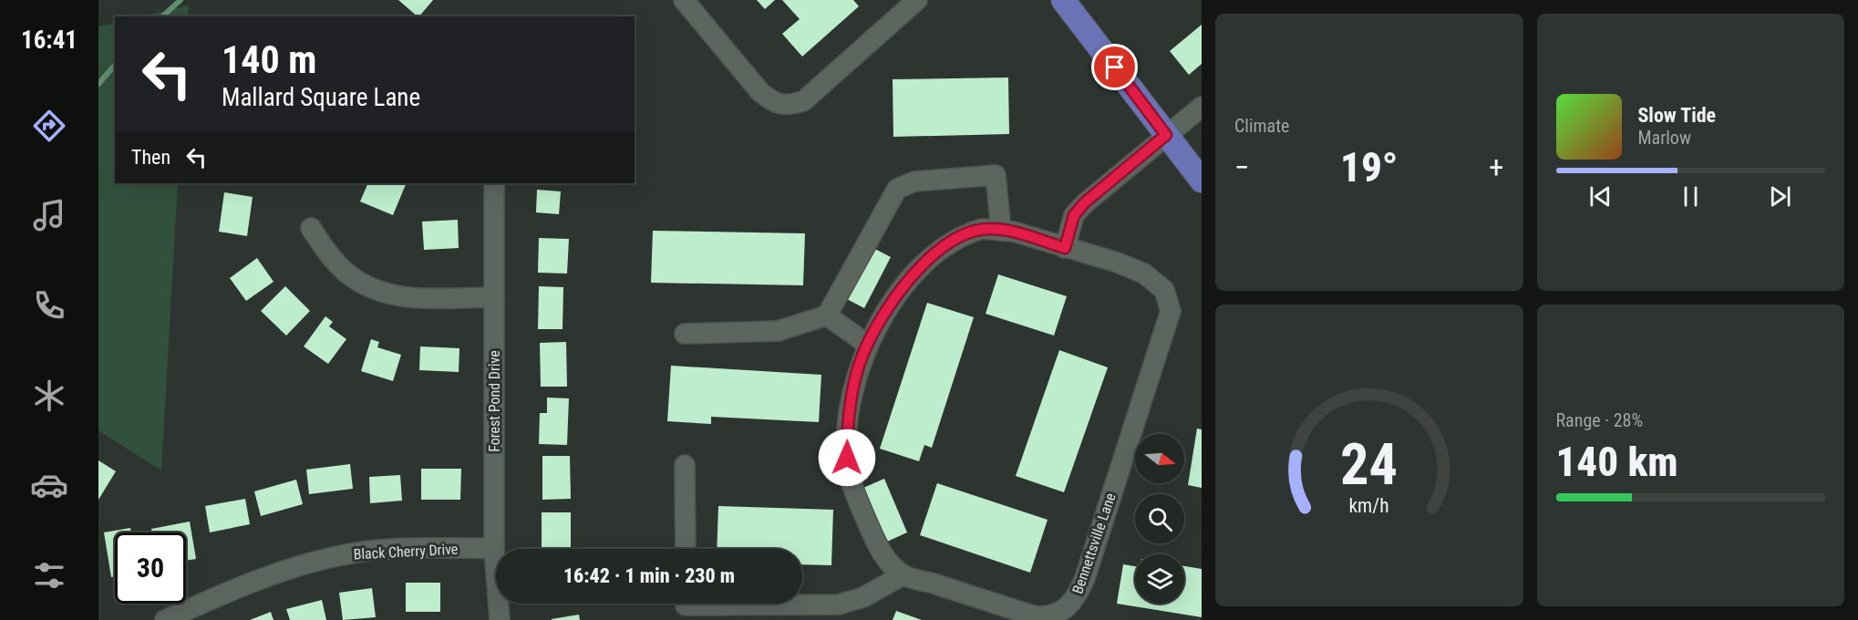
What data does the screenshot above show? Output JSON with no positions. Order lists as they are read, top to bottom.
{
  "streets": {
    "street": ["Forest Pond Drive", "Bennettsville Lane", "Black Cherry Drive"]
  },
  "crossings": [
    ["Forest Pond Drive", "Black Cherry Drive"]
  ],
  "north": "right",
  "page": {
    "tabs": "16:41",
    "tile": [
      "Climate",
      ["Range · 28%", "140 km"]
    ],
    "turn": ["140 m", "Mallard Square Lane"],
    "song": ["Slow Tide", "Marlow"],
    "then": "Then",
    "heat": ["−", "19°", "+"],
    "limit": "30",
    "trip": "16:42 · 1 min · 230 m",
    "gauge": ["24", "km/h"]
  }
}
